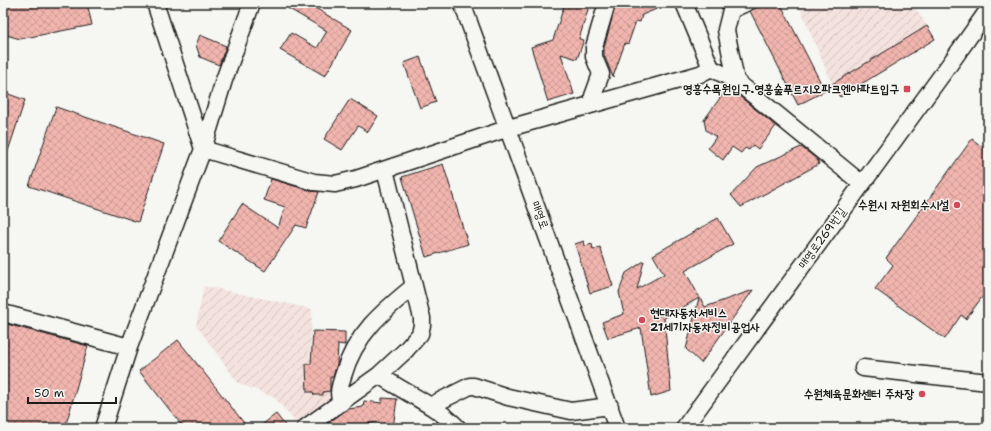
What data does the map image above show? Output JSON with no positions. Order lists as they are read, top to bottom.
{
  "streets": {
    "street": ["매영로", "매영로269번길"]
  },
  "places": {
    "transit": ["영흥수목원입구.영흥숲푸르지오파크엔아파트입구"],
    "other": ["수원시 자원회수시설", "현대자동차서비스 21세기자동차정비공업사", "수원체육문화센터 주차장"]
  },
  "scale_bar": "50 m"
}
